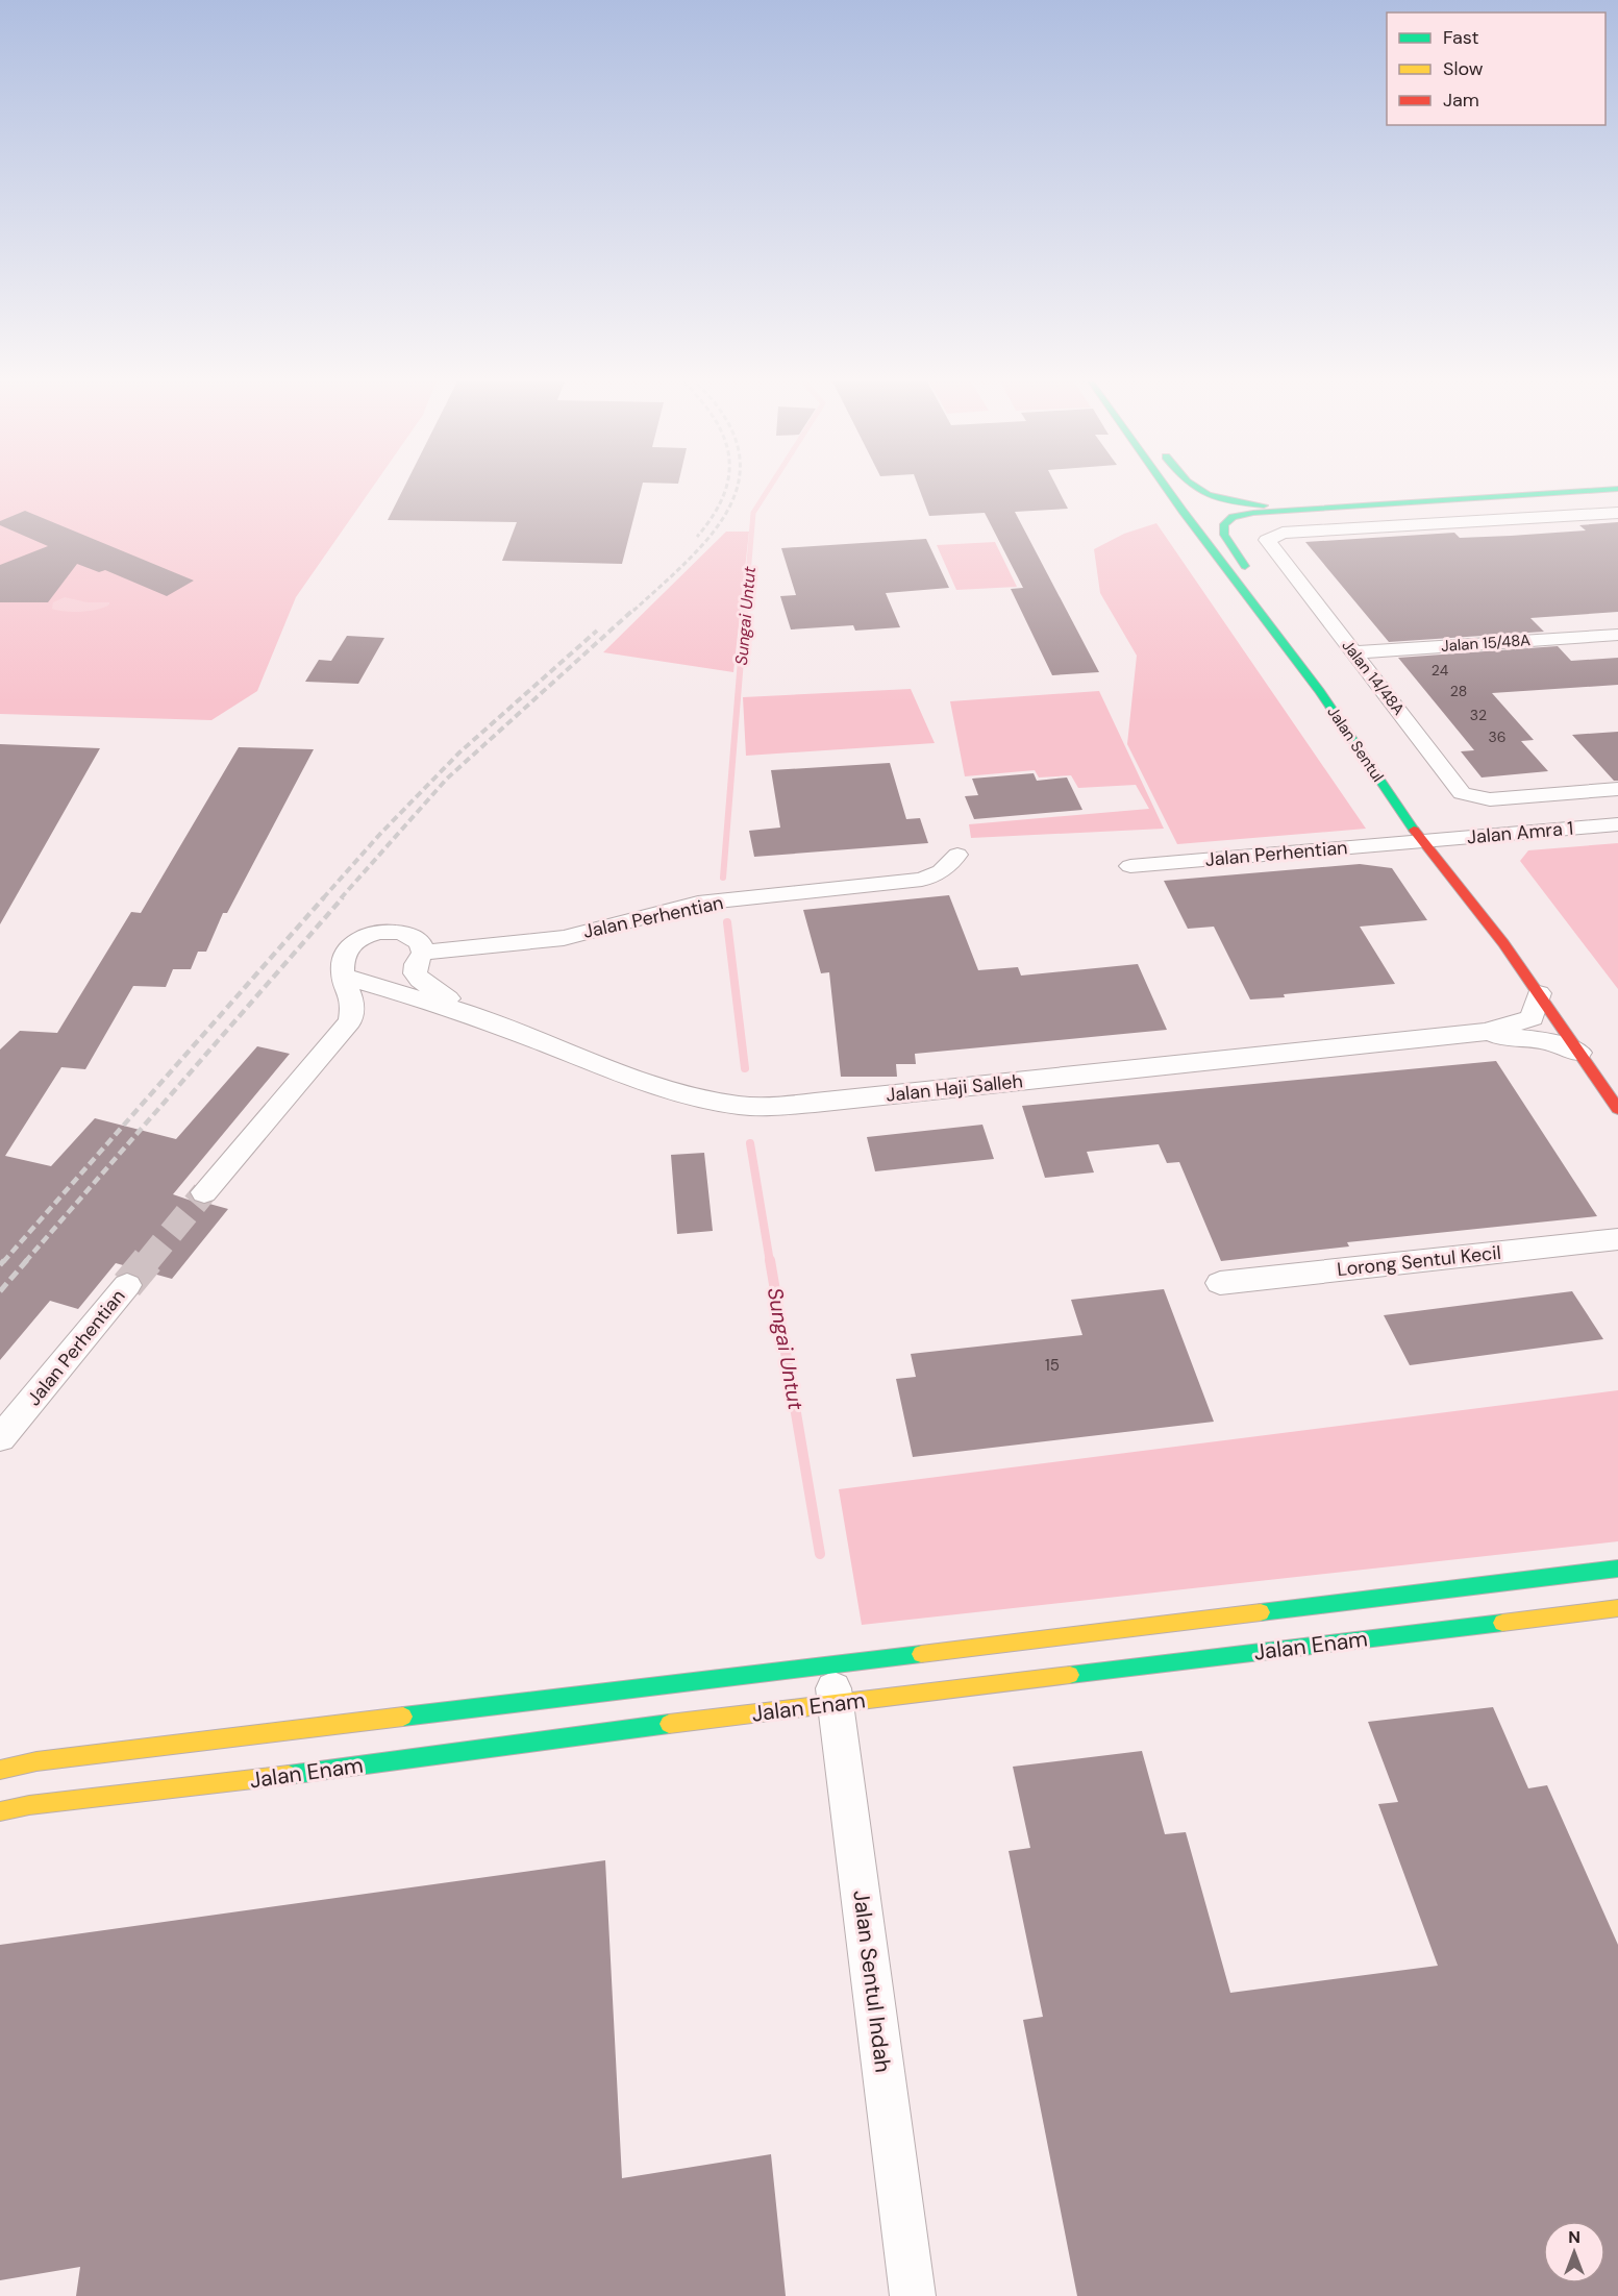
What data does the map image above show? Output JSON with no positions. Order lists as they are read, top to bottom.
{
  "streets": {
    "main road": ["Jalan Sentul", "Jalan Enam"],
    "street": [
      "Jalan 15/48A",
      "Jalan 14/48A",
      "Jalan Amra 1",
      "Jalan Perhentian",
      "Jalan Haji Salleh",
      "Lorong Sentul Kecil",
      "Jalan Sentul Indah"
    ]
  },
  "crossings": [
    ["Jalan 15/48A", "Jalan 14/48A"],
    ["Jalan Sentul", "Jalan Amra 1"],
    ["Jalan Sentul", "Jalan Perhentian"],
    ["Jalan Sentul", "Jalan Haji Salleh"],
    ["Jalan Amra 1", "Jalan Perhentian"],
    ["Jalan Perhentian", "Jalan Haji Salleh"],
    ["Jalan Enam", "Jalan Sentul Indah"]
  ],
  "water": ["Sungai Untut"],
  "house_numbers": [
    "24",
    "28",
    "32",
    "36",
    "15"
  ],
  "legend": ["Fast", "Slow", "Jam"],
  "north": "top"
}
